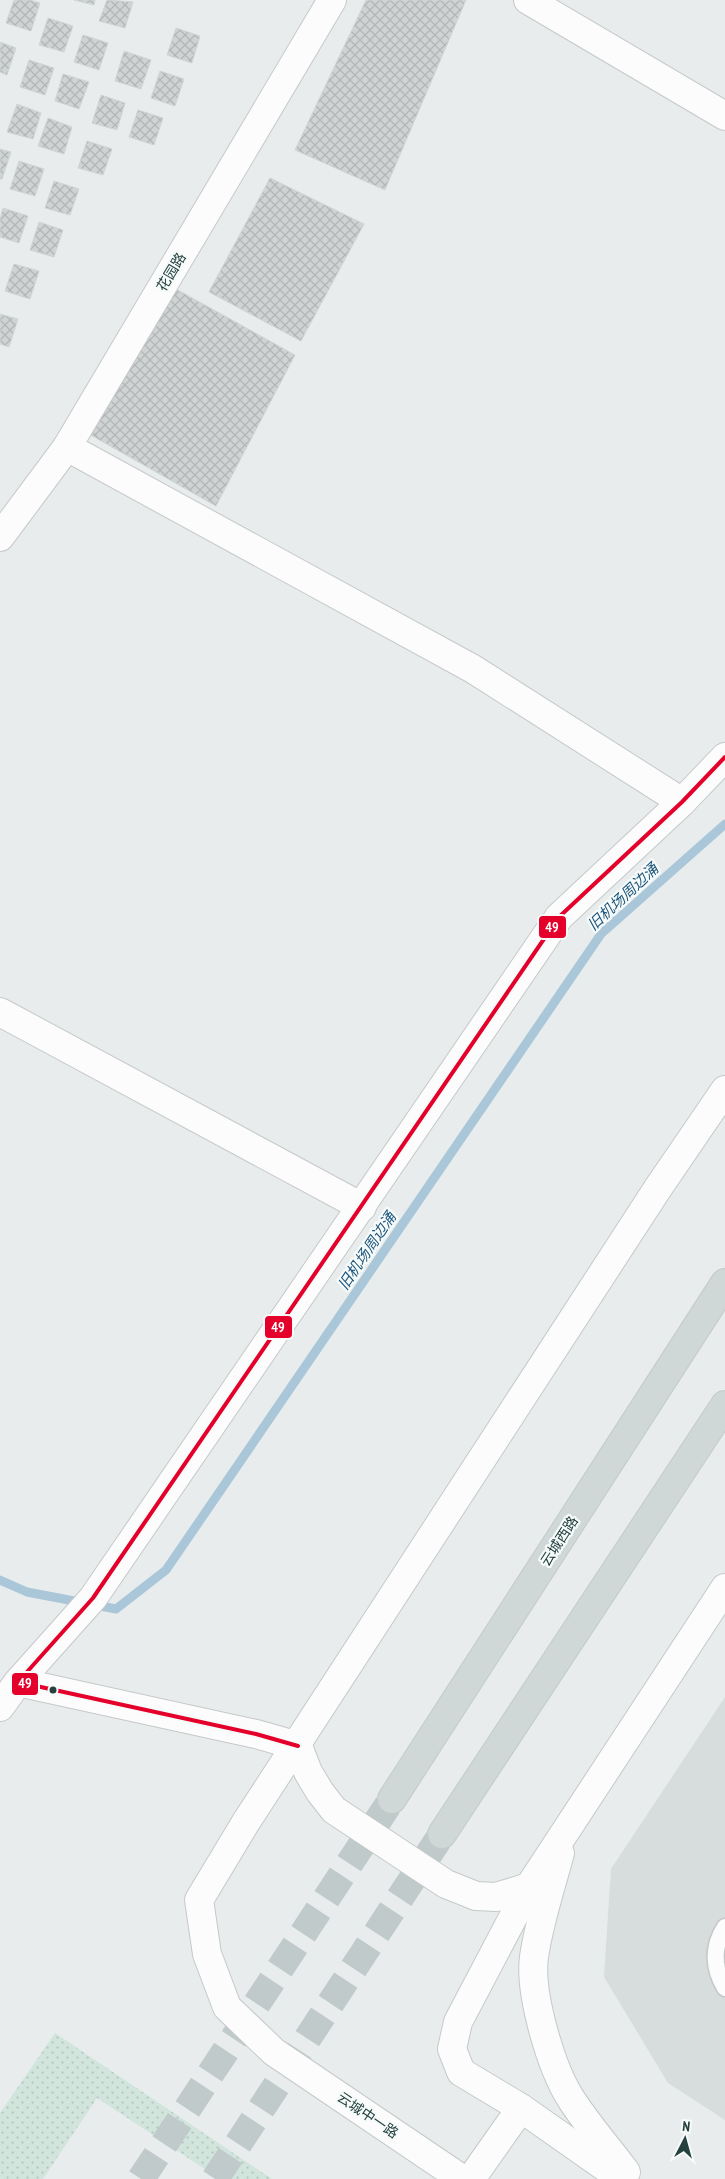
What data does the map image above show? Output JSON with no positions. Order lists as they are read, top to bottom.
{
  "streets": {
    "main road": ["云城西路"],
    "street": ["花园路", "云城中一路"]
  },
  "water": ["旧机场周边涌"],
  "lines": ["transit line 49"],
  "north": "top"
}
